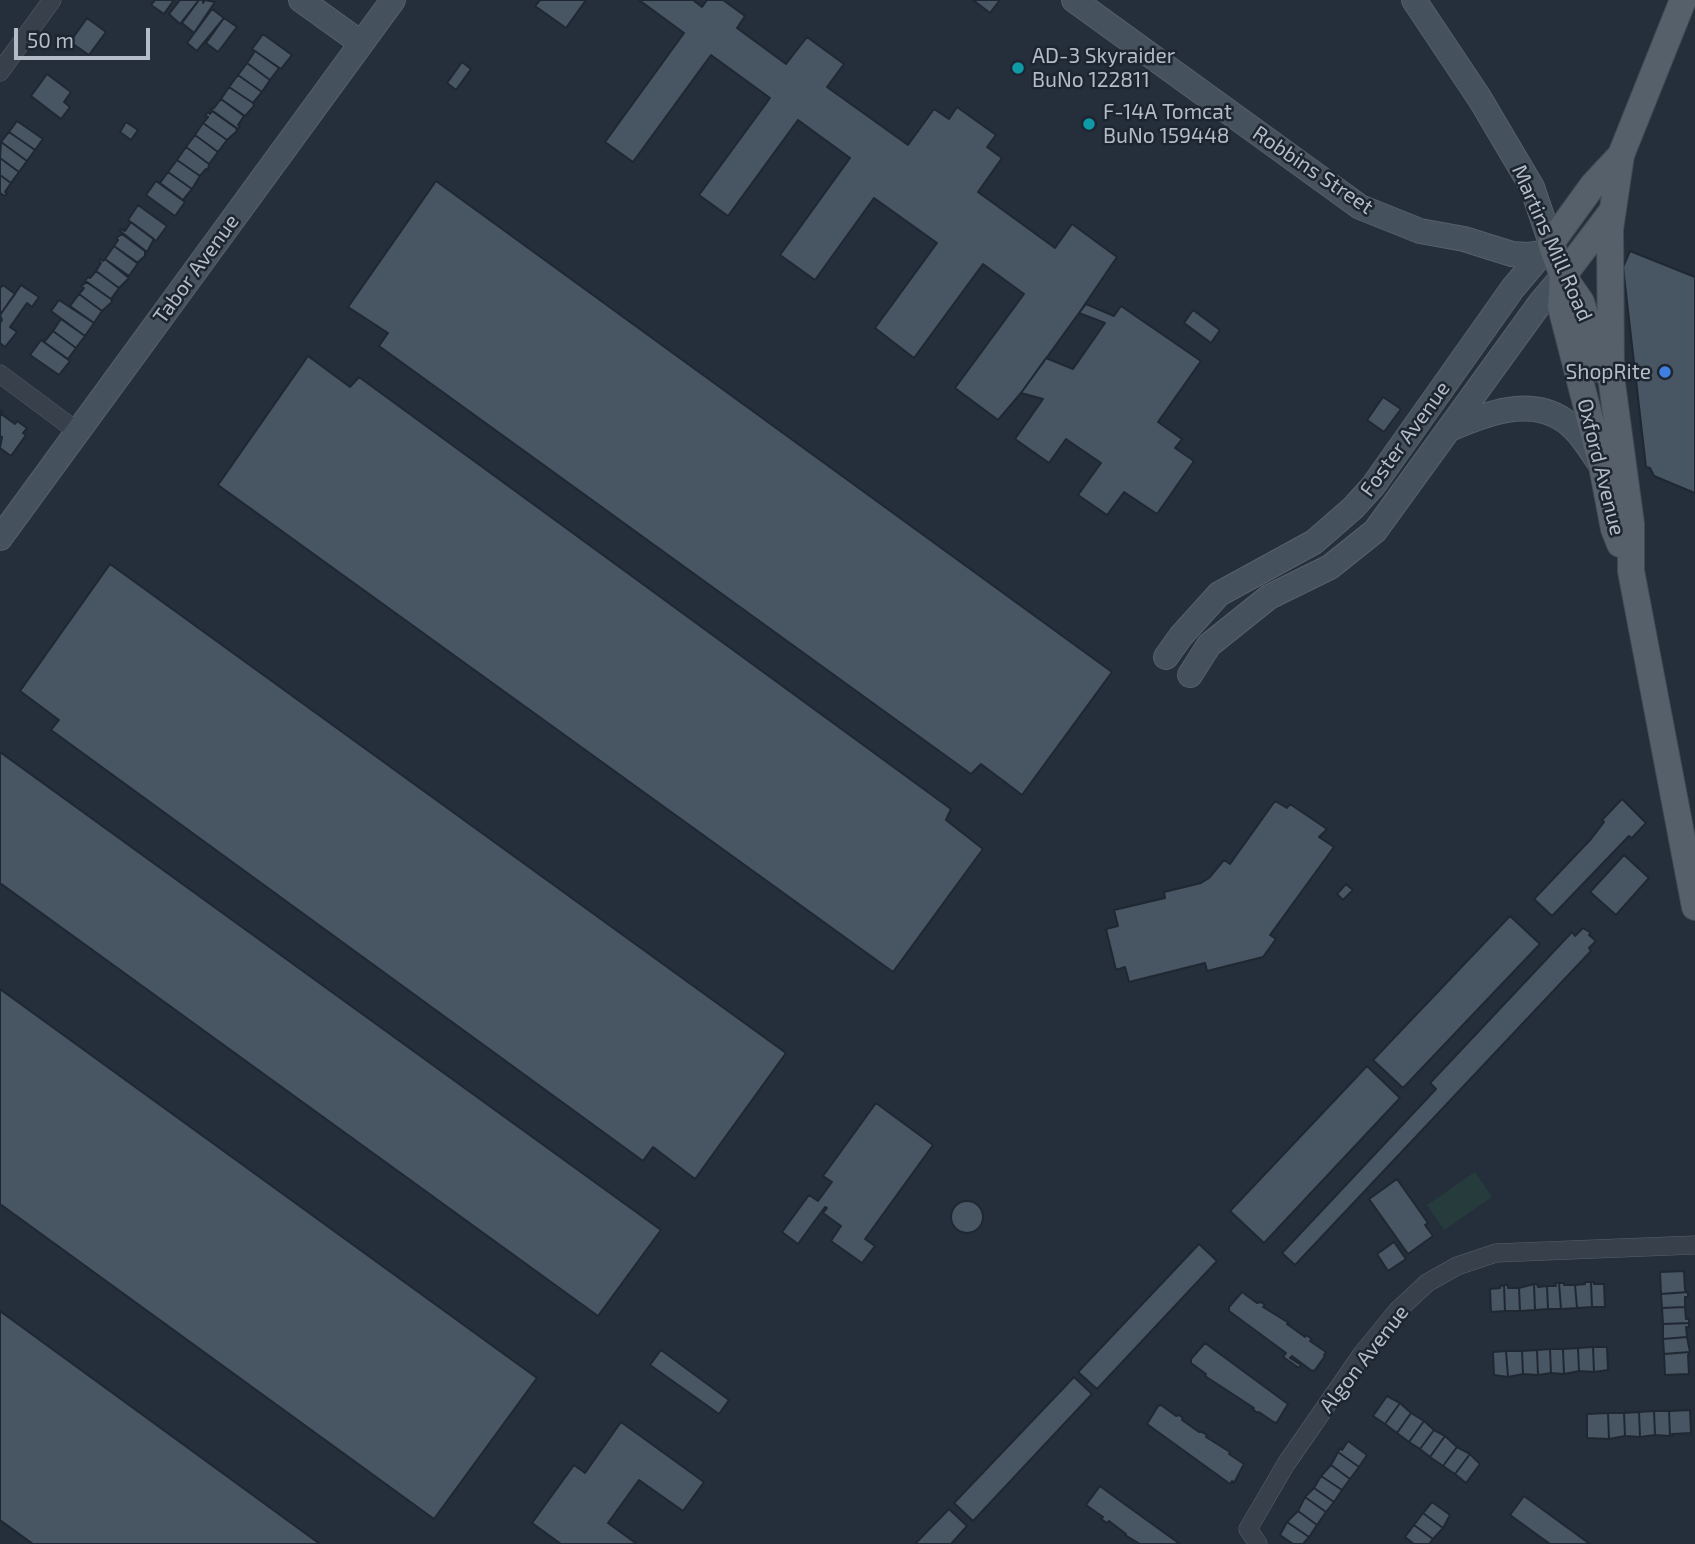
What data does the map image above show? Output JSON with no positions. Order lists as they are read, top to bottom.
{
  "streets": {
    "main road": ["Martins Mill Road", "Oxford Avenue"],
    "street": [
      "Robbins Street",
      "Tabor Avenue",
      "Foster Avenue",
      "Algon Avenue"
    ]
  },
  "crossings": [
    ["Robbins Street", "Martins Mill Road"],
    ["Robbins Street", "Foster Avenue"],
    ["Robbins Street", "Oxford Avenue"],
    ["Martins Mill Road", "Foster Avenue"],
    ["Martins Mill Road", "Oxford Avenue"],
    ["Foster Avenue", "Oxford Avenue"]
  ],
  "places": ["AD-3 Skyraider BuNo 122811", "F-14A Tomcat BuNo 159448", "ShopRite"],
  "scale_bar": "50 m"
}
